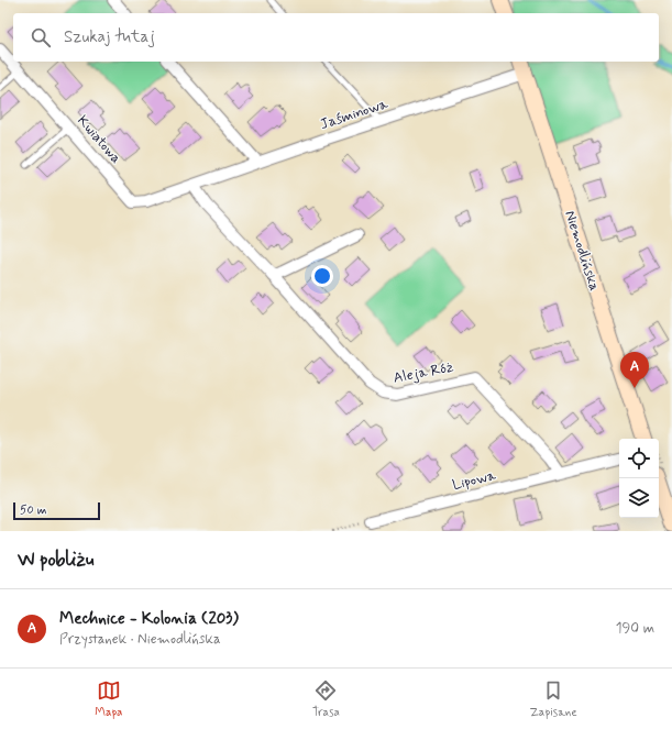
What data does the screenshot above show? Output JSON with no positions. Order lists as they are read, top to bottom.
{
  "streets": {
    "main road": ["Niemodlińska"],
    "street": [
      "Jaśminowa",
      "Kwiatowa",
      "Aleja Róż",
      "Lipowa"
    ]
  },
  "crossings": [
    ["Jaśminowa", "Kwiatowa"],
    ["Jaśminowa", "Niemodlińska"],
    ["Jaśminowa", "Aleja Róż"],
    ["Kwiatowa", "Aleja Róż"],
    ["Aleja Róż", "Lipowa"]
  ],
  "scale_bar": "50 m",
  "page": {
    "search": "Szukaj tutaj",
    "pins": "A",
    "scale": "50 m",
    "heading": "W pobliżu",
    "list": [
      {
        "mark": "A",
        "name": "Mechnice - Kolonia (203)",
        "note": "Przystanek · Niemodlińska",
        "value": "190 m"
      }
    ],
    "nav": ["Mapa", "Trasa", "Zapisane"]
  }
}
